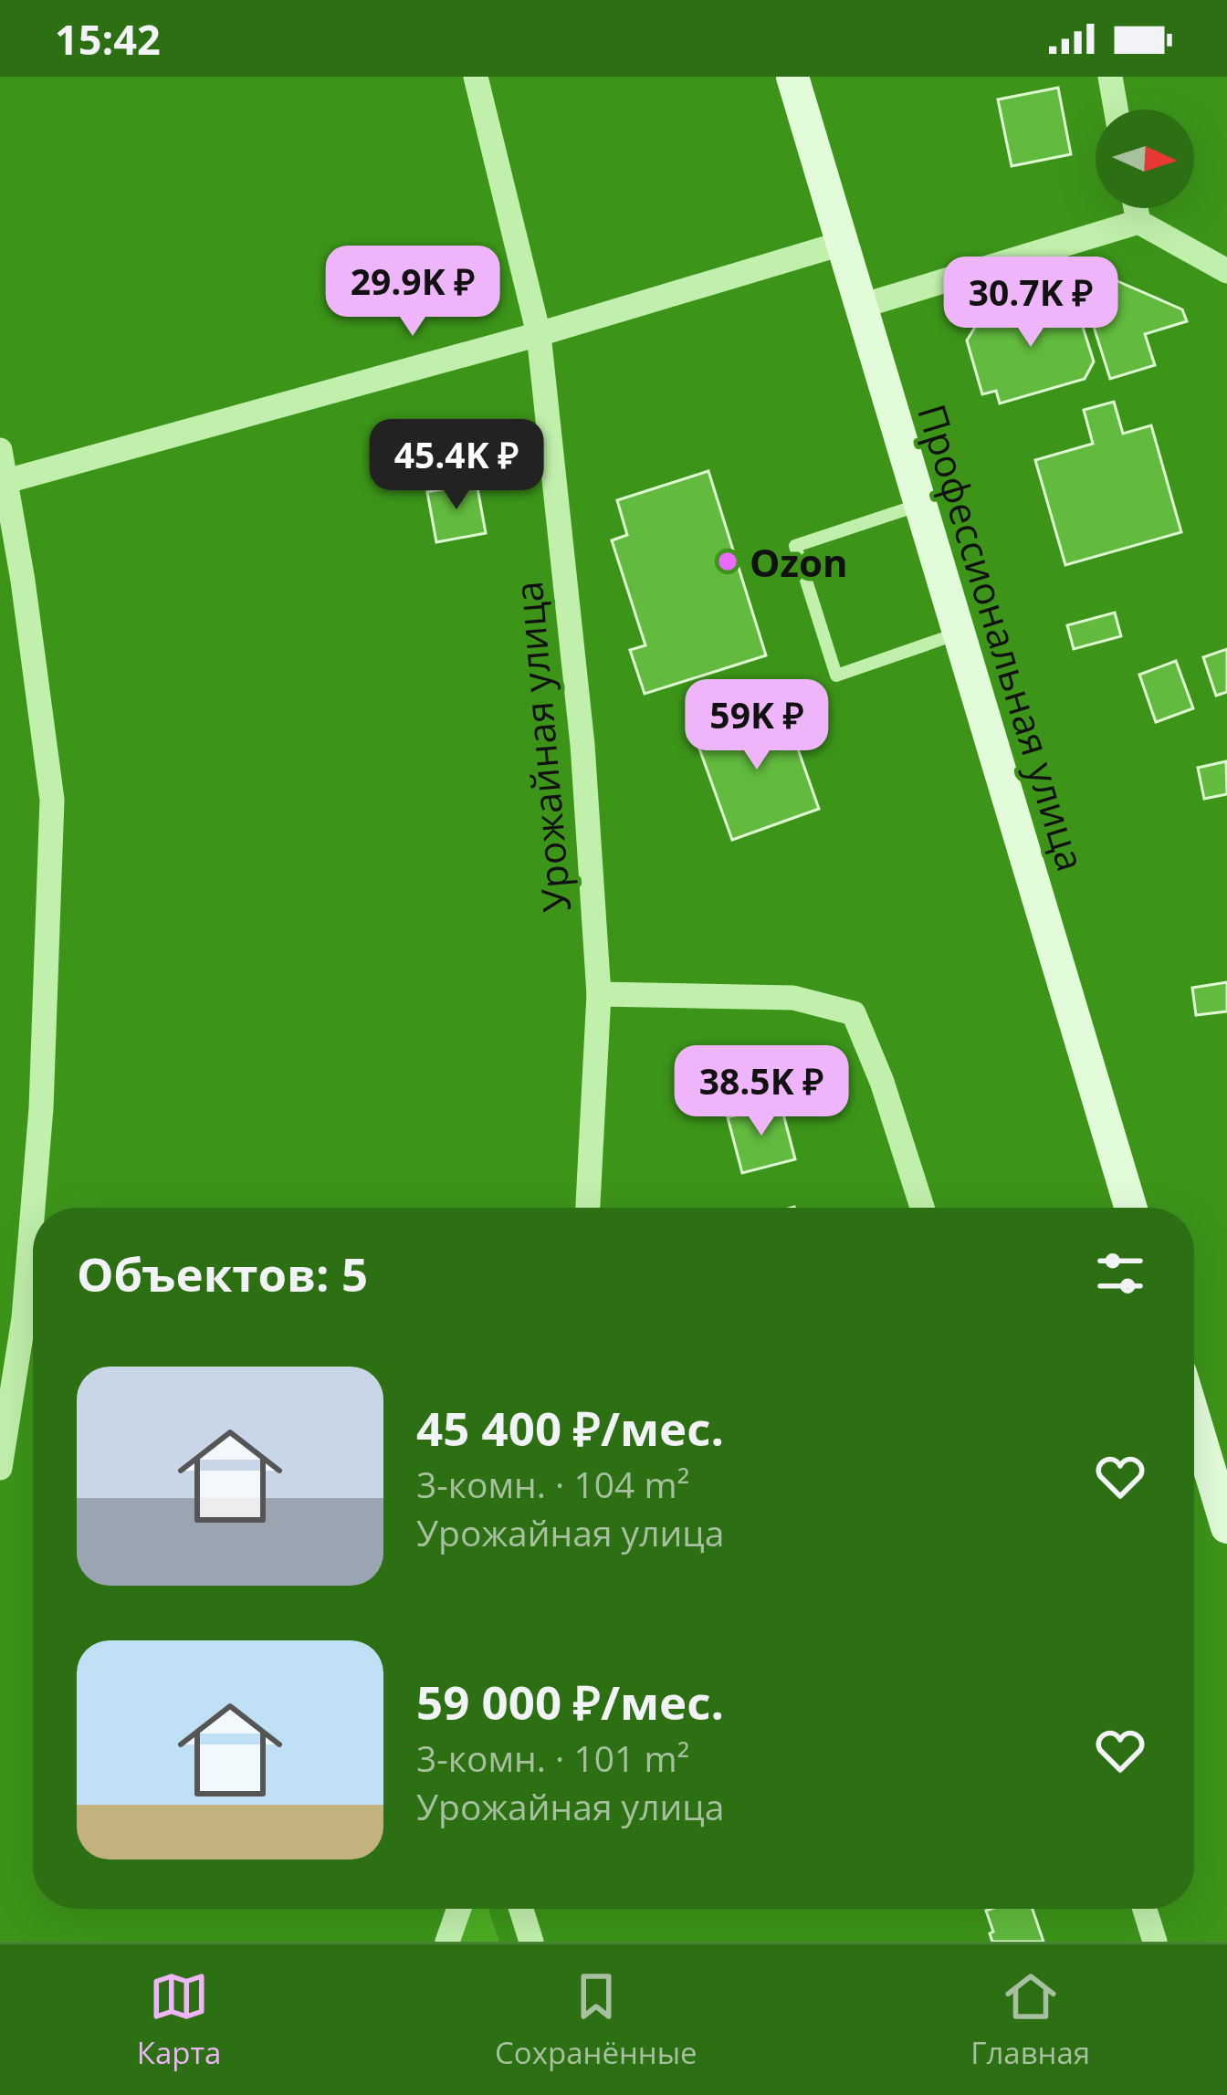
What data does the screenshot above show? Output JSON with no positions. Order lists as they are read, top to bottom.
{
  "streets": {
    "street": ["Профессиональная улица", "Урожайная улица"]
  },
  "places": ["Ozon"],
  "north": "right",
  "page": {
    "status": "15:42",
    "price": [
      "29.9K ₽",
      "30.7K ₽",
      "45.4K ₽",
      "59K ₽",
      "38.5K ₽"
    ],
    "heading": "Объектов: 5",
    "list": [
      {
        "name": "45 400 ₽/мес.",
        "note": "3-комн. · 104 m² · Урожайная улица"
      },
      {
        "name": "59 000 ₽/мес.",
        "note": "3-комн. · 101 m² · Урожайная улица"
      }
    ],
    "tabs": ["Карта", "Сохранённые", "Главная"]
  }
}
